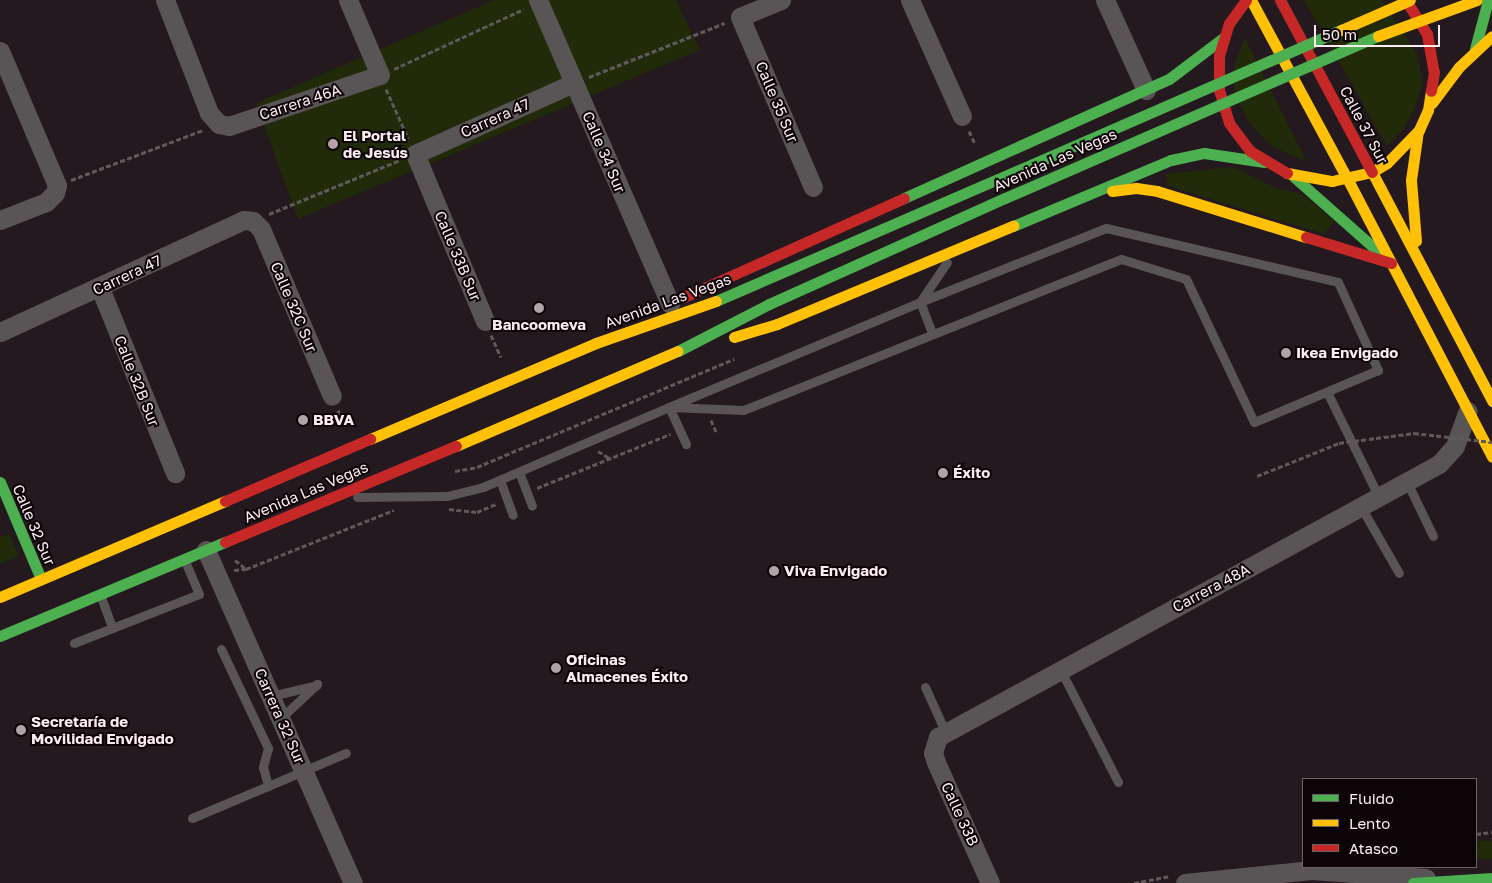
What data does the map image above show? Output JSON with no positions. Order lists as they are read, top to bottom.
{
  "streets": {
    "main road": ["Calle 37 Sur", "Avenida Las Vegas", "Calle 32 Sur"],
    "street": [
      "Carrera 46A",
      "Calle 35 Sur",
      "Carrera 47",
      "Calle 34 Sur",
      "Calle 33B Sur",
      "Calle 32C Sur",
      "Calle 32B Sur",
      "Carrera 48A",
      "Carrera 32 Sur",
      "Calle 33B"
    ]
  },
  "crossings": [
    ["Carrera 47", "Calle 34 Sur"],
    ["Carrera 47", "Calle 33B Sur"],
    ["Carrera 47", "Calle 32C Sur"],
    ["Carrera 47", "Calle 32B Sur"],
    ["Calle 34 Sur", "Avenida Las Vegas"],
    ["Avenida Las Vegas", "Calle 32 Sur"],
    ["Avenida Las Vegas", "Carrera 32 Sur"],
    ["Carrera 48A", "Calle 33B"]
  ],
  "places": [
    "El Portal de Jesús",
    "Bancoomeva",
    "Ikea Envigado",
    "BBVA",
    "Éxito",
    "Viva Envigado",
    "Oficinas Almacenes Éxito",
    "Secretaría de Movilidad Envigado"
  ],
  "legend": ["Fluido", "Lento", "Atasco"],
  "scale_bar": "50 m"
}
